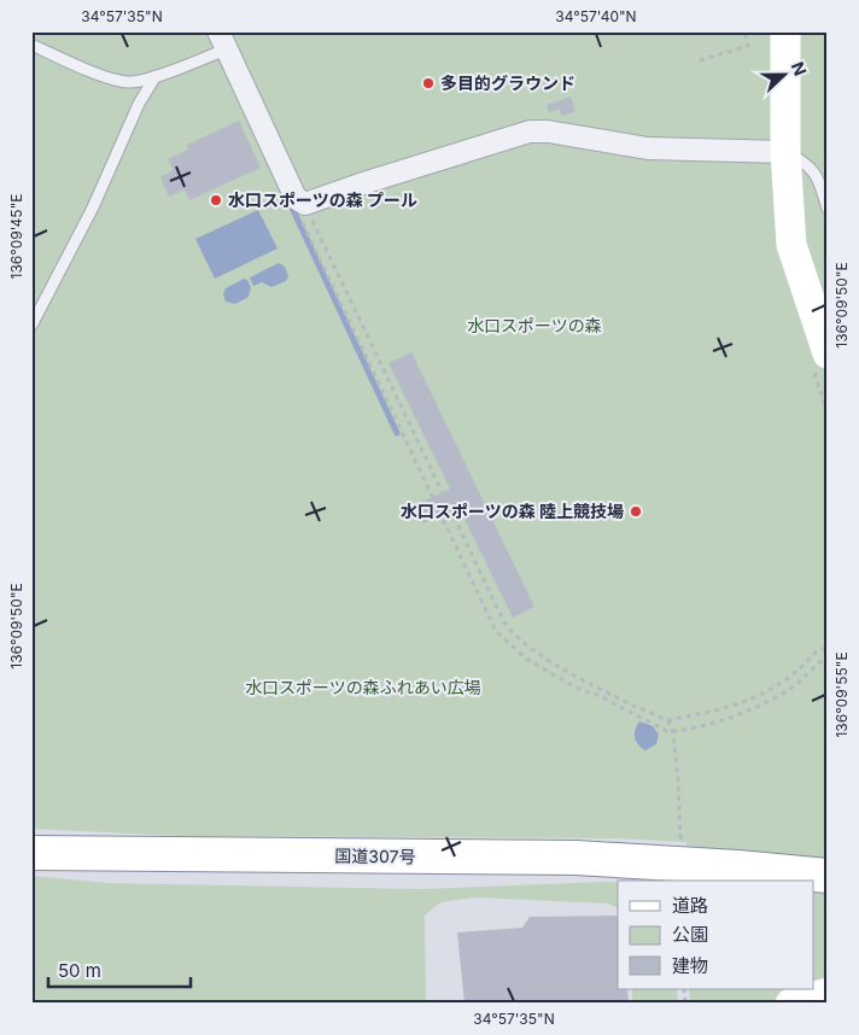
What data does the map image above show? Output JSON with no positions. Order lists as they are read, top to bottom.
{
  "streets": {
    "highway": ["国道307号"]
  },
  "parks": ["水口スポーツの森", "水口スポーツの森ふれあい広場"],
  "places": ["多目的グラウンド", "水口スポーツの森 プール", "水口スポーツの森 陸上競技場"],
  "legend": ["道路", "公園", "建物"],
  "scale_bar": "50 m",
  "north": "right",
  "coordinates": [
    "34°57'35\"N",
    "34°57'40\"N",
    "136°09'45\"E",
    "136°09'50\"E",
    "136°09'55\"E"
  ]
}
